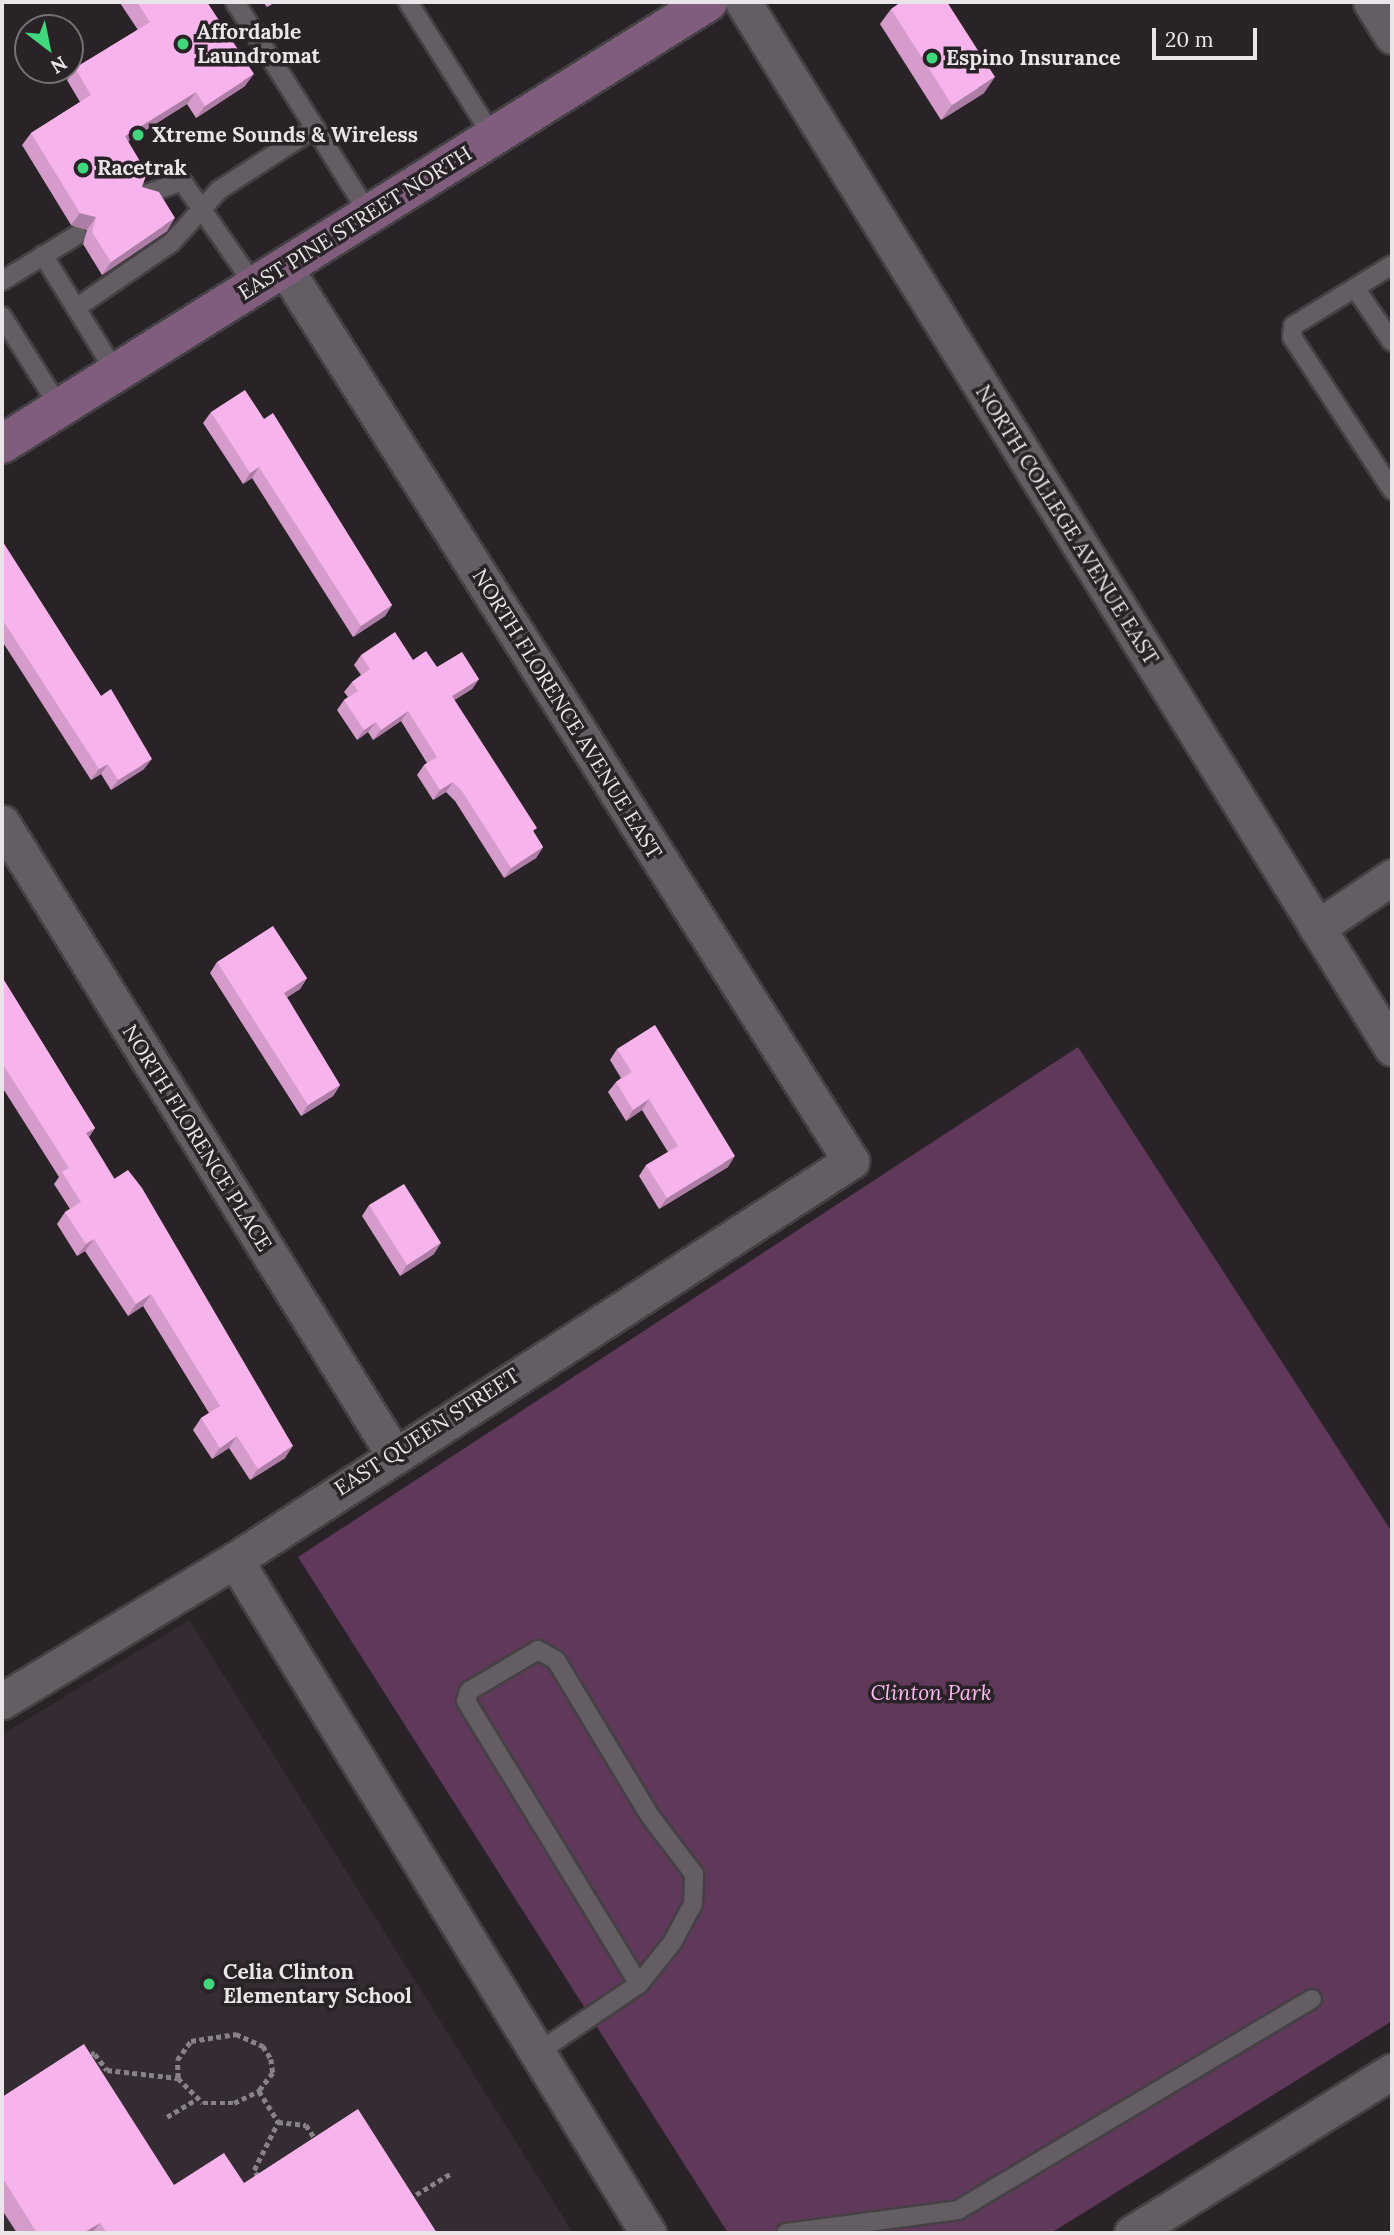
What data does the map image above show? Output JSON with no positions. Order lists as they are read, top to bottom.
{
  "streets": {
    "main road": ["EAST PINE STREET NORTH"],
    "street": [
      "NORTH COLLEGE AVENUE EAST",
      "NORTH FLORENCE AVENUE EAST",
      "NORTH FLORENCE PLACE",
      "EAST QUEEN STREET"
    ]
  },
  "crossings": [
    ["EAST PINE STREET NORTH", "NORTH FLORENCE AVENUE EAST"],
    ["NORTH FLORENCE AVENUE EAST", "EAST QUEEN STREET"],
    ["NORTH FLORENCE PLACE", "EAST QUEEN STREET"]
  ],
  "parks": ["Clinton Park"],
  "places": [
    "Affordable Laundromat",
    "Espino Insurance",
    "Xtreme Sounds & Wireless",
    "Racetrak",
    "Celia Clinton Elementary School"
  ],
  "scale_bar": "20 m",
  "north": "bottom right"
}
